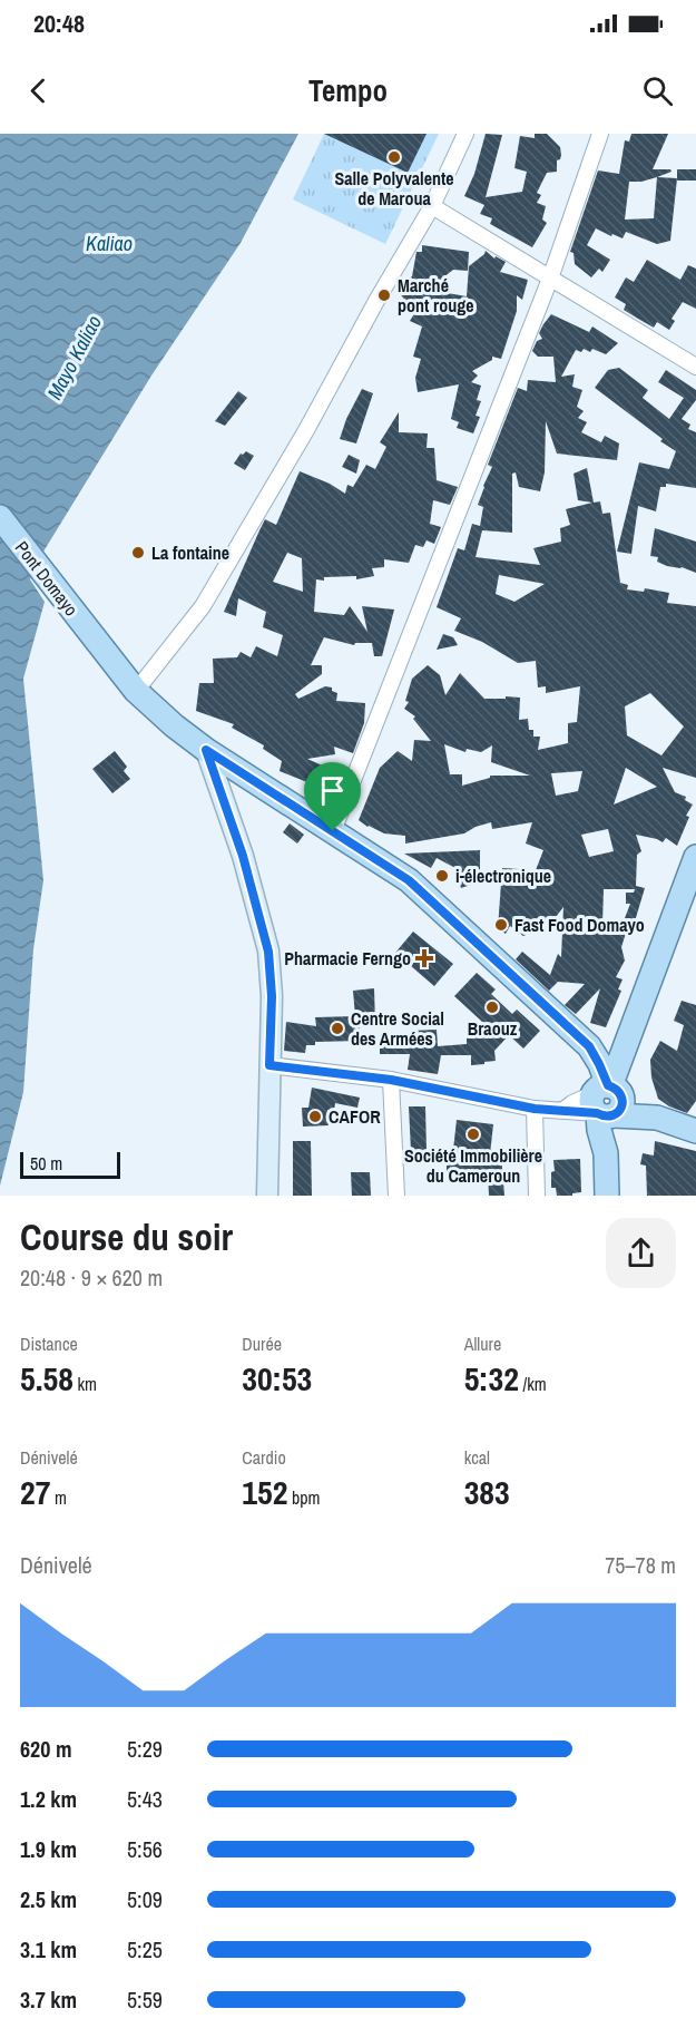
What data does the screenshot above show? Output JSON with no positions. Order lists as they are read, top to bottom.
{
  "streets": {
    "main road": ["Pont Domayo"]
  },
  "water": ["Kaliao", "Mayo Kaliao"],
  "places": {
    "other": [
      "Salle Polyvalente de Maroua",
      "Marché pont rouge",
      "La fontaine",
      "i-électronique",
      "Fast Food Domayo",
      "Braouz",
      "Centre Social des Armées",
      "CAFOR",
      "Société Immobilière du Cameroun"
    ],
    "health": ["Pharmacie Ferngo"]
  },
  "scale_bar": "50 m",
  "page": {
    "status": "20:48",
    "header": "Tempo",
    "scale": "50 m",
    "heading": ["Course du soir", "20:48 · 9 × 620 m"],
    "stats": [
      ["Distance", "5.58 km"],
      ["Durée", "30:53"],
      ["Allure", "5:32 /km"],
      ["Dénivelé", "27 m"],
      ["Cardio", "152 bpm"],
      ["kcal", "383"]
    ],
    "chart": ["Dénivelé", "75–78 m"],
    "list": [
      {
        "name": "620 m",
        "note": "5:29"
      },
      {
        "name": "1.2 km",
        "note": "5:43"
      },
      {
        "name": "1.9 km",
        "note": "5:56"
      },
      {
        "name": "2.5 km",
        "note": "5:09"
      },
      {
        "name": "3.1 km",
        "note": "5:25"
      },
      {
        "name": "3.7 km",
        "note": "5:59"
      }
    ]
  }
}
